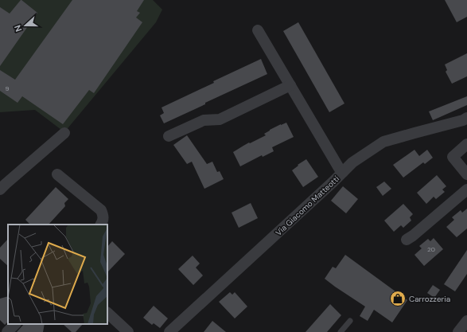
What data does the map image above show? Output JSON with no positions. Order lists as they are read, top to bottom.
{
  "streets": {
    "street": ["Via Giacomo Matteotti"]
  },
  "places": {
    "shop": ["Carrozzeria"]
  },
  "house_numbers": ["9", "20"],
  "north": "left"
}
